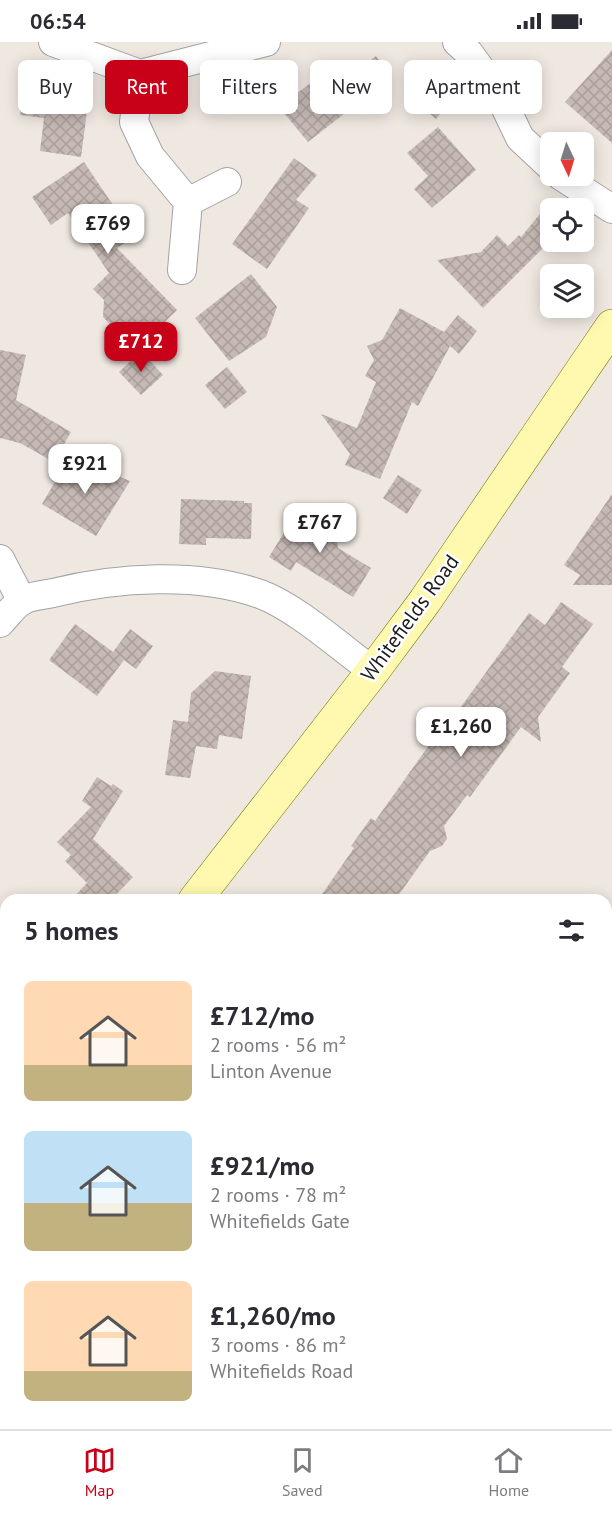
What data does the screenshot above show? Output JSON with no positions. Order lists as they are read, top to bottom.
{
  "streets": {
    "street": ["Whitefields Road"]
  },
  "north": "bottom",
  "page": {
    "status": "06:54",
    "chip": [
      "Buy",
      "Rent",
      "Filters",
      "New",
      "Apartment"
    ],
    "price": [
      "£769",
      "£712",
      "£921",
      "£767",
      "£1,260"
    ],
    "heading": "5 homes",
    "list": [
      {
        "name": "£712/mo",
        "note": "2 rooms · 56 m² · Linton Avenue"
      },
      {
        "name": "£921/mo",
        "note": "2 rooms · 78 m² · Whitefields Gate"
      },
      {
        "name": "£1,260/mo",
        "note": "3 rooms · 86 m² · Whitefields Road"
      }
    ],
    "tabs": ["Map", "Saved", "Home"]
  }
}
